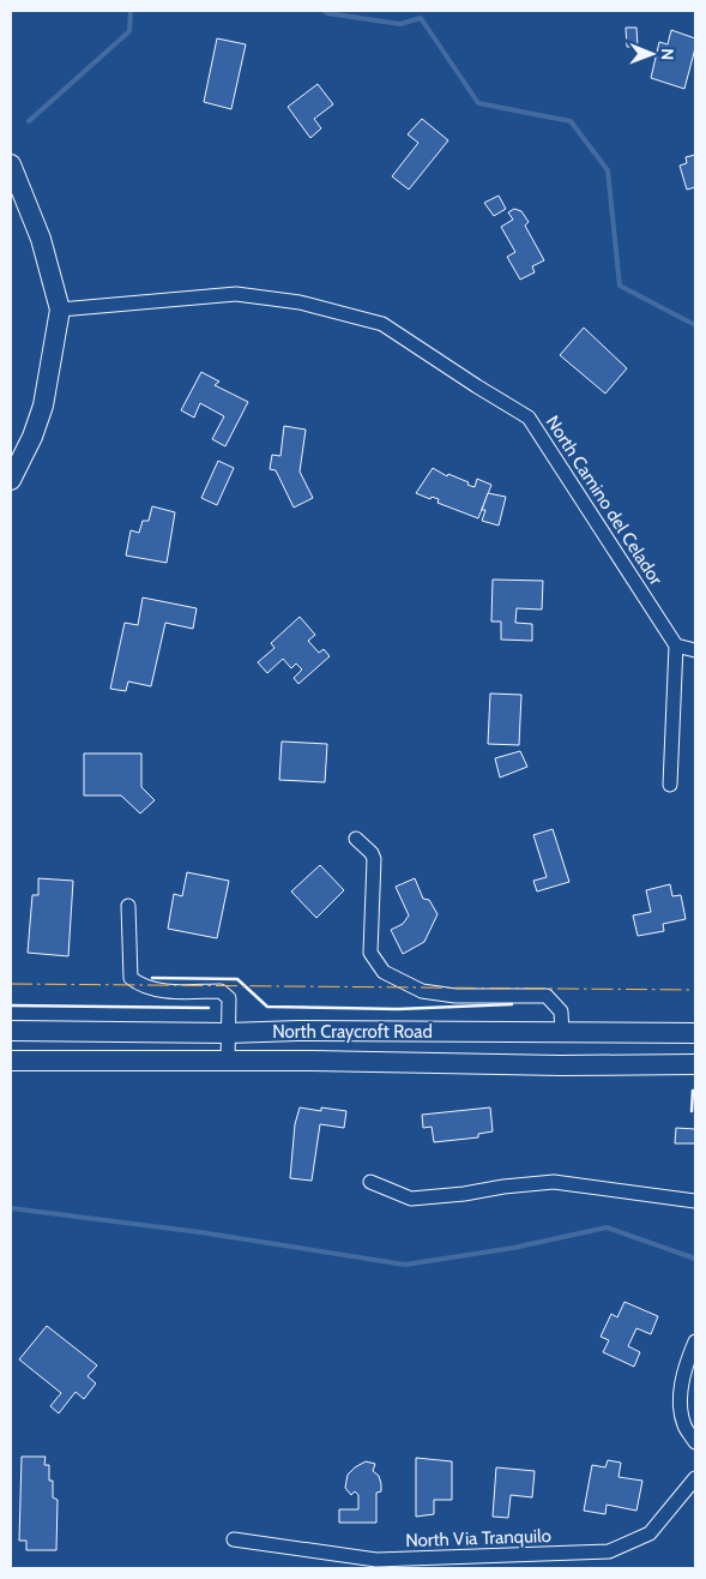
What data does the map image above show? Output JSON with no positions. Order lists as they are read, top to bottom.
{
  "streets": {
    "main road": ["North Craycroft Road"],
    "street": ["North Camino del Celador", "North Via Tranquilo"]
  },
  "north": "right"
}
